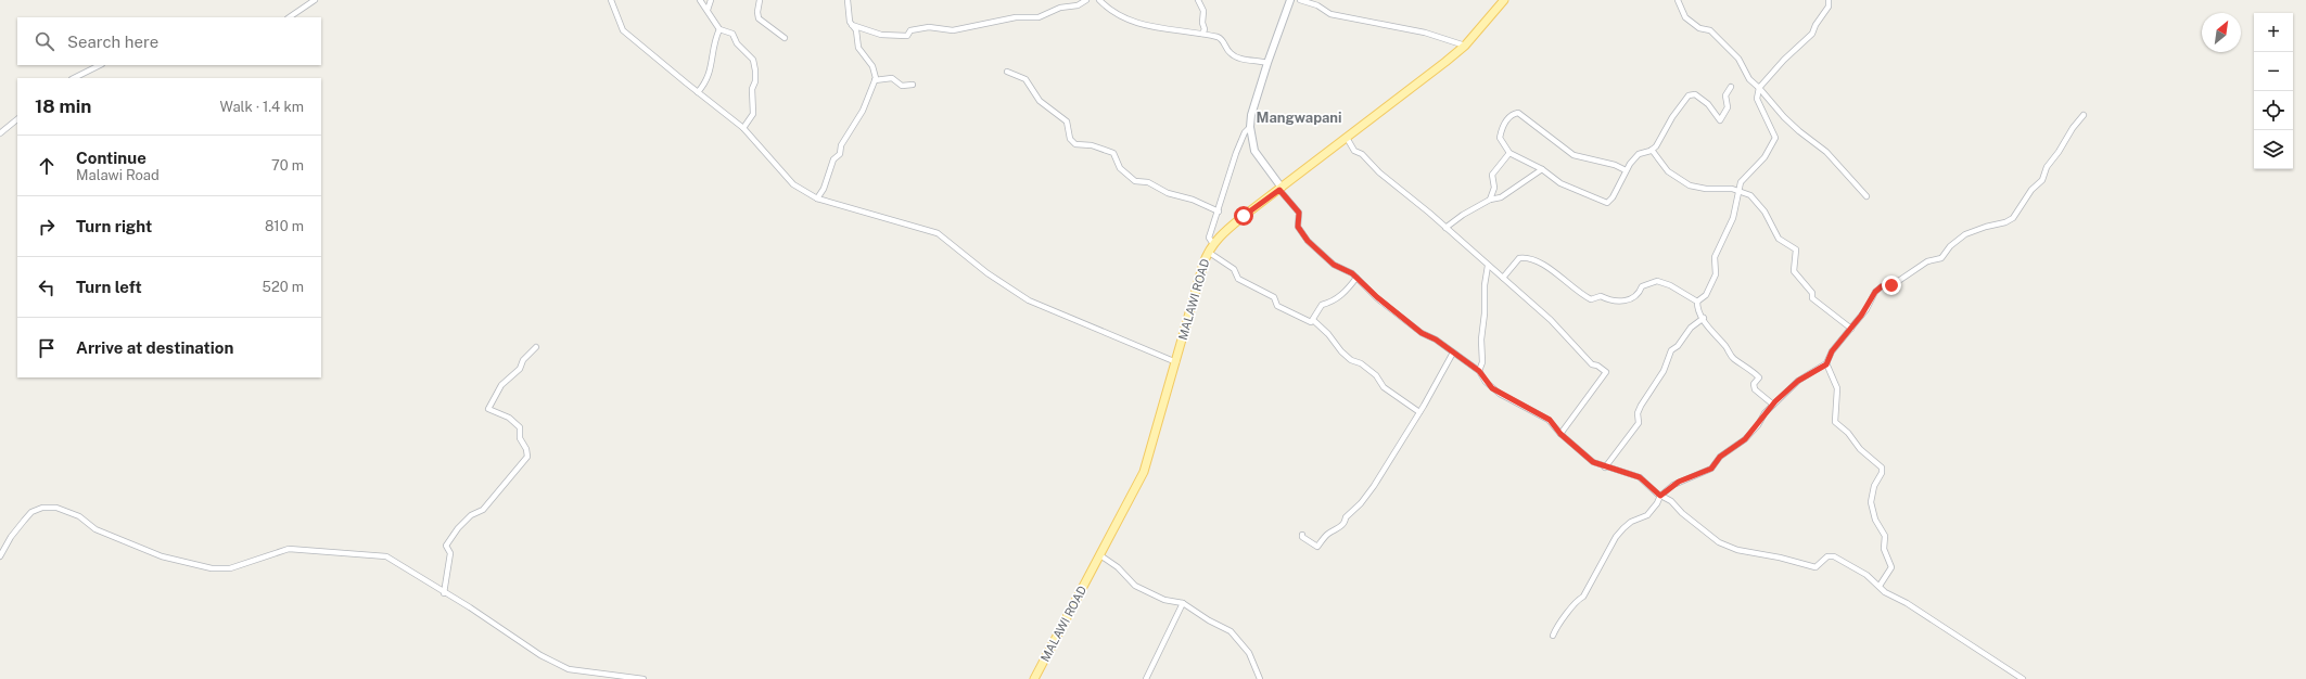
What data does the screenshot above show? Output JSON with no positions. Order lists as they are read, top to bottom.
{
  "streets": {
    "main road": ["MALAWI ROAD"]
  },
  "districts": ["Mangwapani"],
  "north": "top right",
  "page": {
    "map_buttons": ["+", "−"],
    "search": "Search here",
    "heading": ["18 min", "Walk · 1.4 km"],
    "list": [
      ["Continue", "Malawi Road", "70 m"],
      ["Turn right", "810 m"],
      ["Turn left", "520 m"],
      "Arrive at destination"
    ]
  }
}
